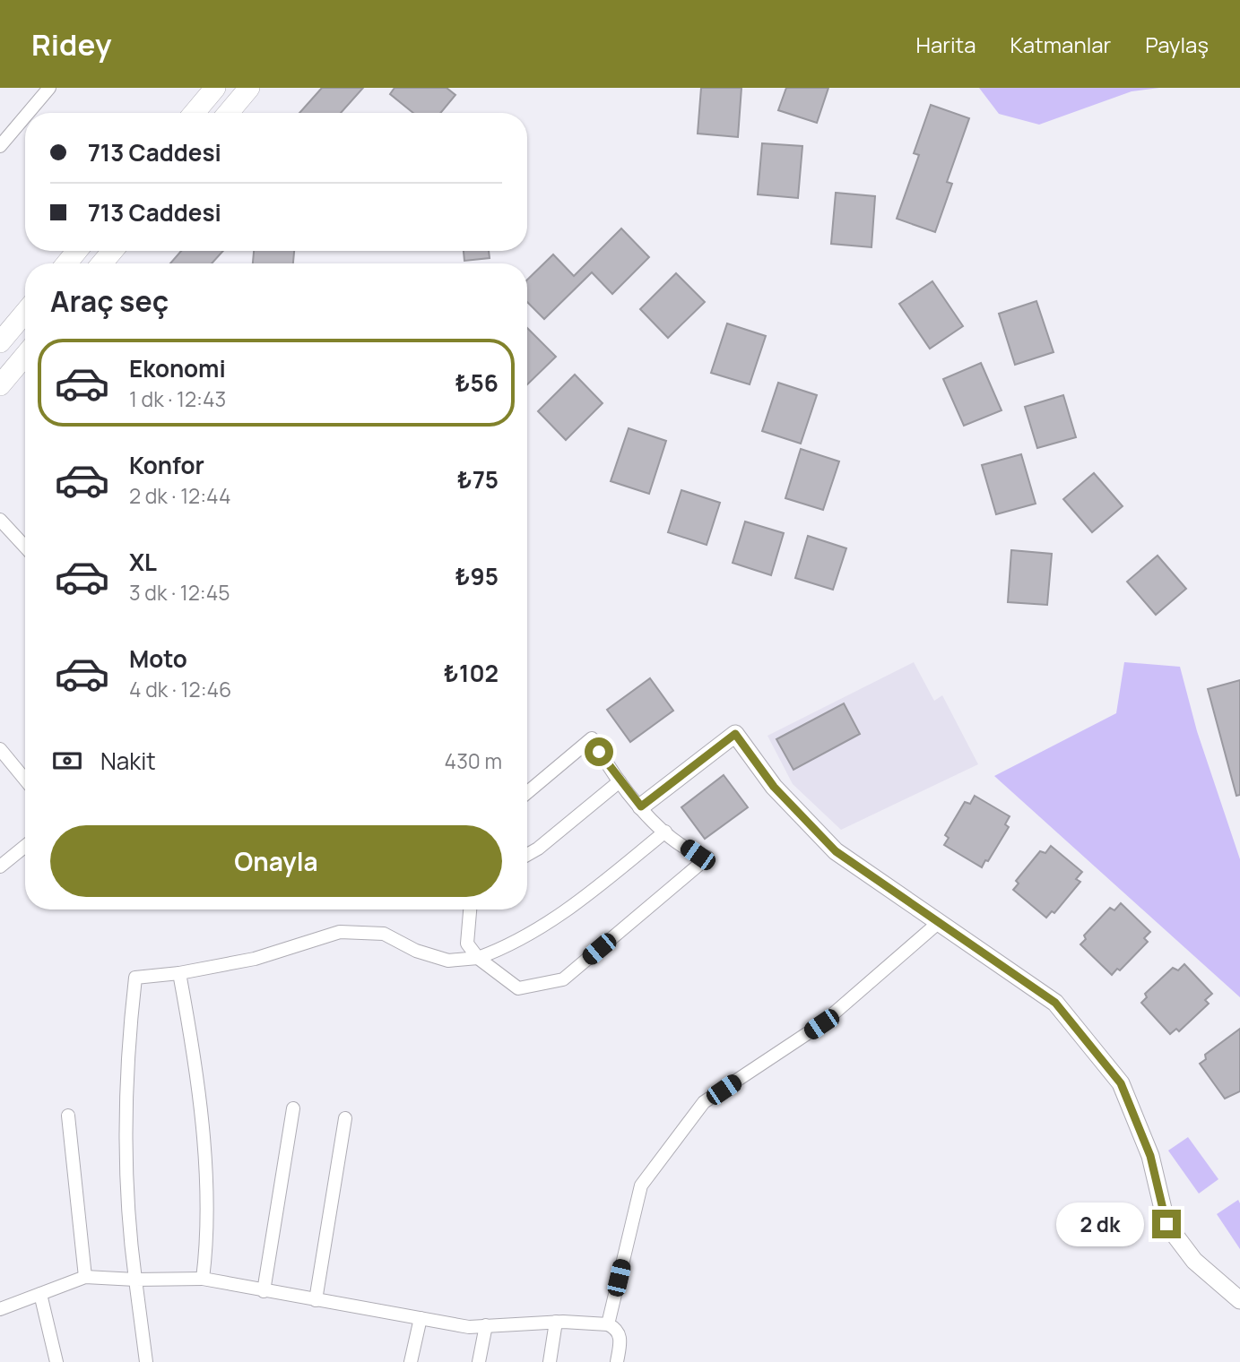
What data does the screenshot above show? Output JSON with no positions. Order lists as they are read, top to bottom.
{
  "page": {
    "header": "Ridey",
    "nav": ["Harita", "Katmanlar", "Paylaş"],
    "banner": ["713 Caddesi", "713 Caddesi"],
    "heading": "Araç seç",
    "list": [
      {
        "name": "Ekonomi",
        "note": "1 dk · 12:43",
        "value": "₺56"
      },
      {
        "name": "Konfor",
        "note": "2 dk · 12:44",
        "value": "₺75"
      },
      {
        "name": "XL",
        "note": "3 dk · 12:45",
        "value": "₺95"
      },
      {
        "name": "Moto",
        "note": "4 dk · 12:46",
        "value": "₺102"
      }
    ],
    "pay": ["Nakit", "430 m"],
    "buttons": "Onayla",
    "bubble": "2 dk"
  }
}
